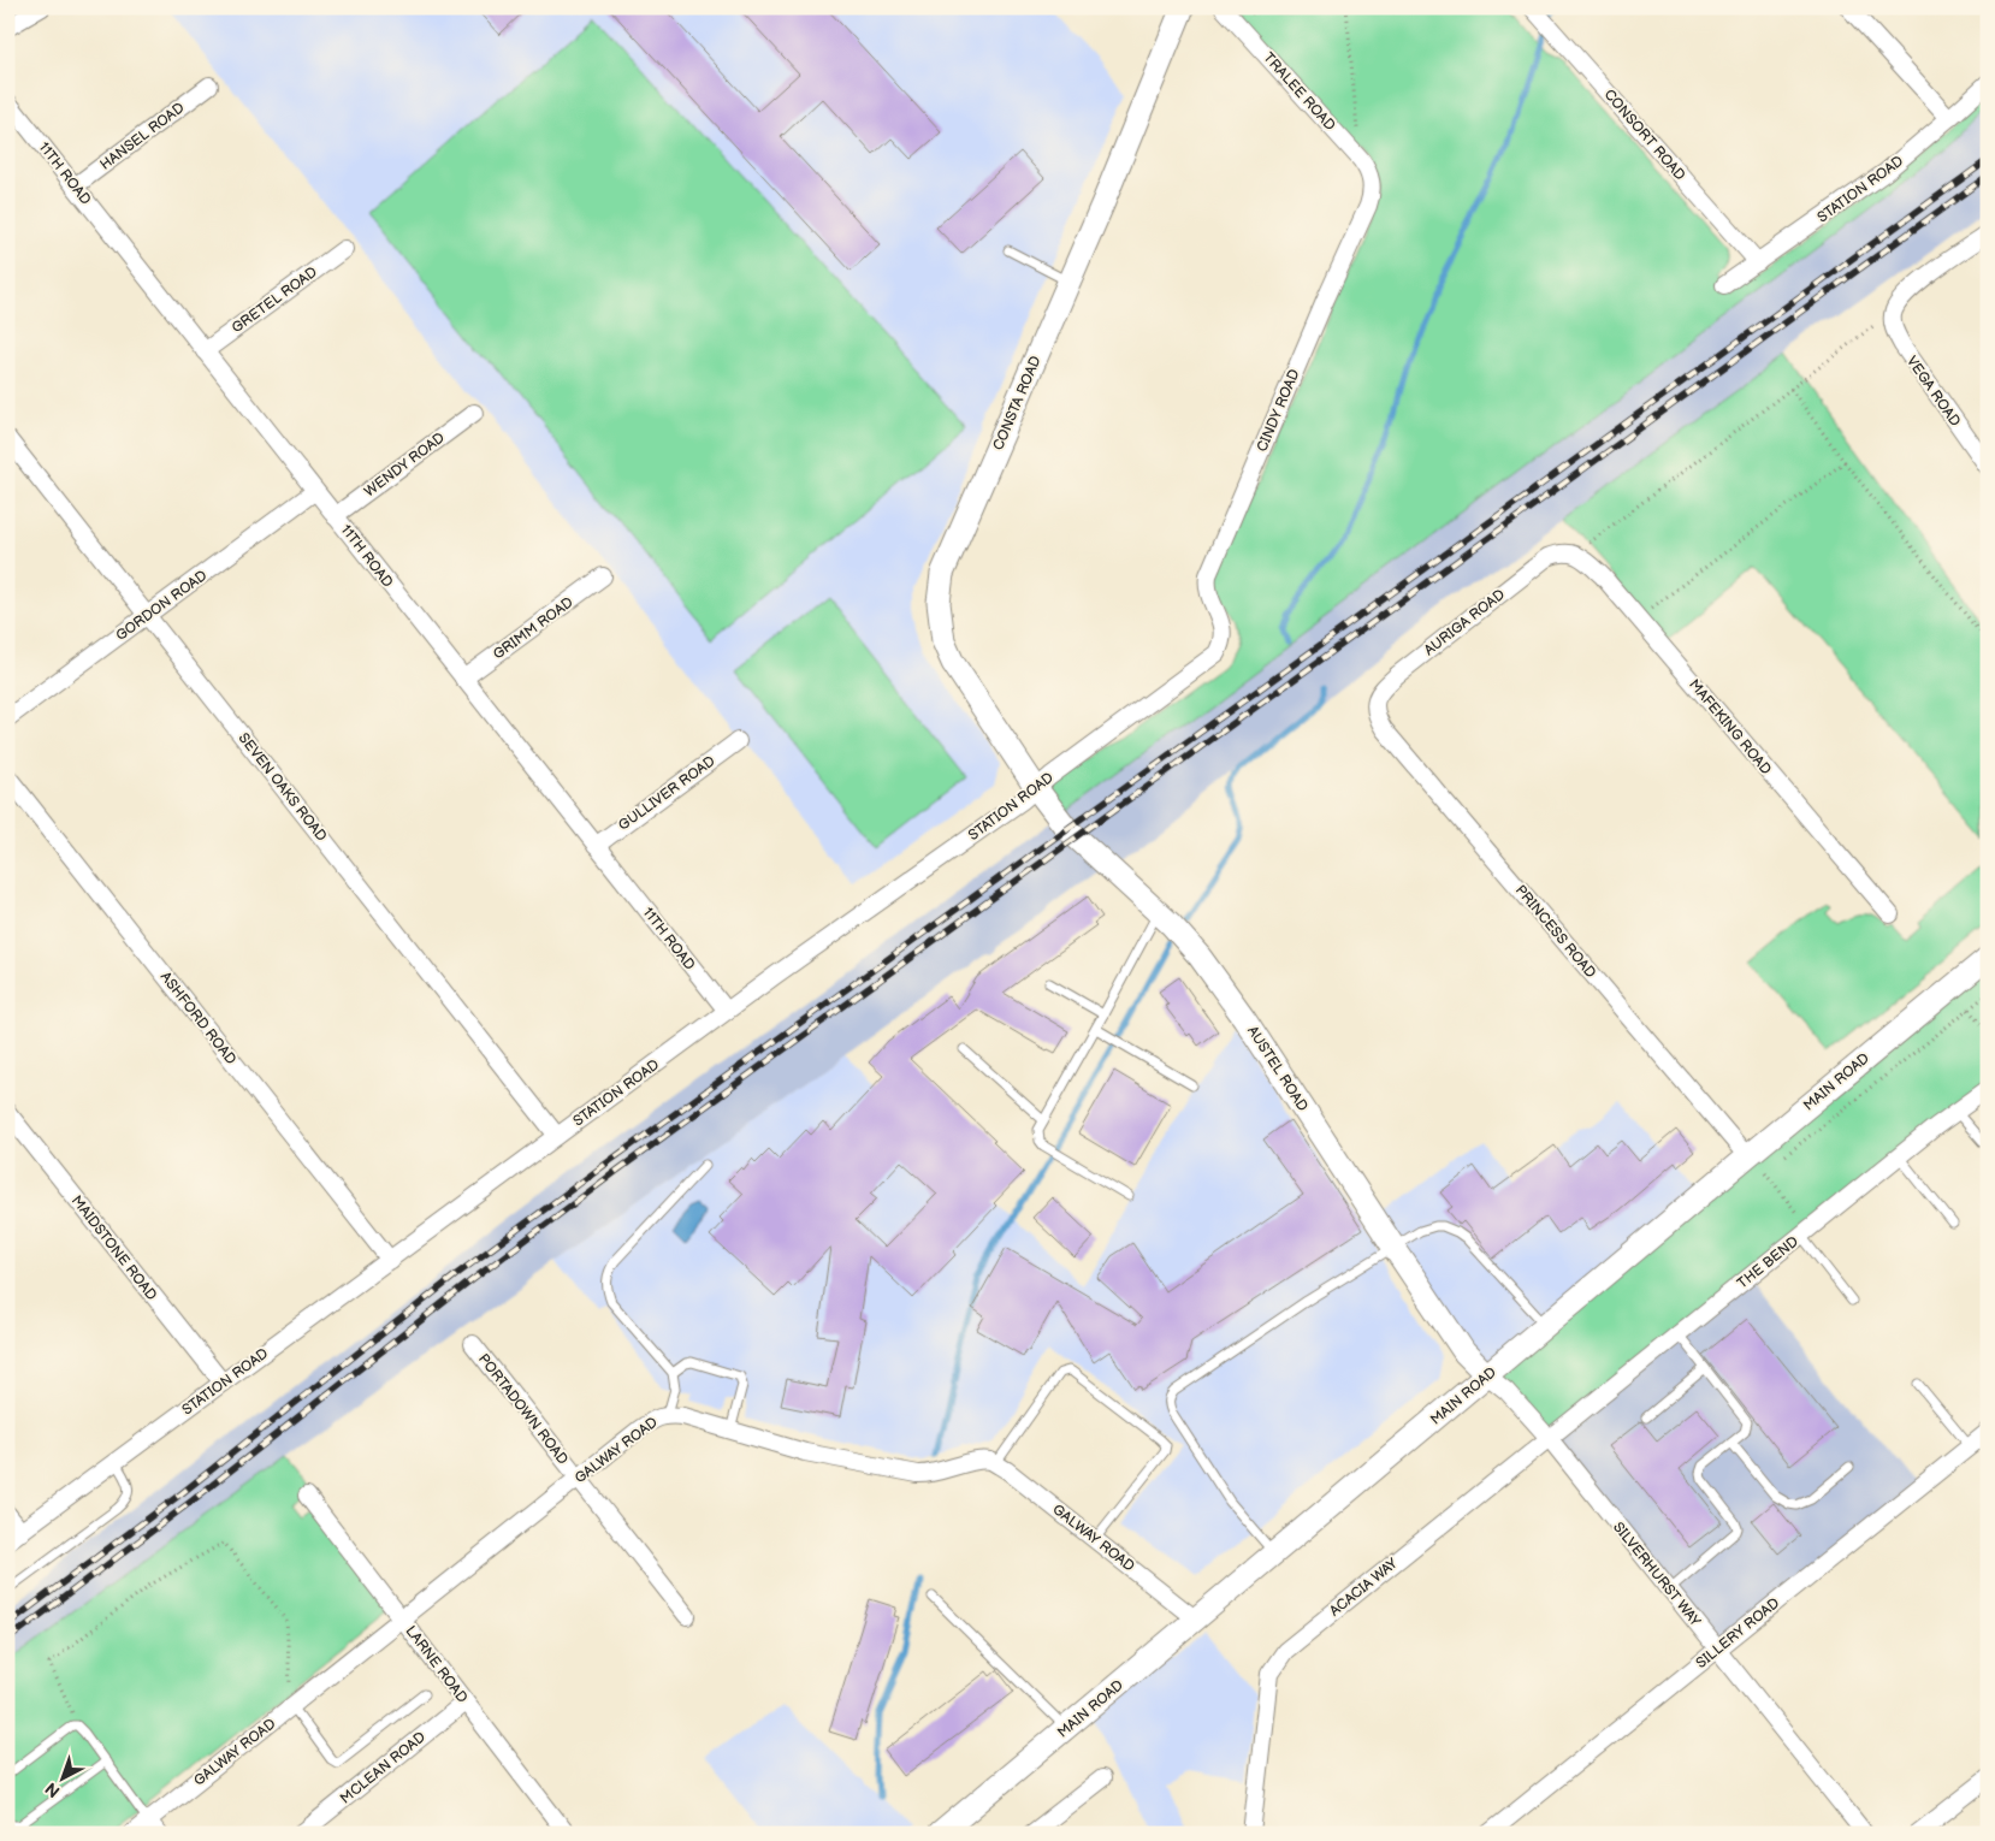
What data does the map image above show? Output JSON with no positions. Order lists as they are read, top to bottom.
{
  "streets": {
    "street": [
      "TRALEE ROAD",
      "CONSORT ROAD",
      "HANSEL ROAD",
      "11TH ROAD",
      "STATION ROAD",
      "GRETEL ROAD",
      "VEGA ROAD",
      "CONSTA ROAD",
      "CINDY ROAD",
      "WENDY ROAD",
      "GORDON ROAD",
      "AURIGA ROAD",
      "GRIMM ROAD",
      "MAFEKING ROAD",
      "SEVEN OAKS ROAD",
      "GULLIVER ROAD",
      "PRINCESS ROAD",
      "ASHFORD ROAD",
      "AUSTEL ROAD",
      "MAIN ROAD",
      "MAIDSTONE ROAD",
      "THE BEND",
      "PORTADOWN ROAD",
      "GALWAY ROAD",
      "SILVERHURST WAY",
      "ACACIA WAY",
      "SILLERY ROAD",
      "LARNE ROAD",
      "MCLEAN ROAD"
    ]
  },
  "crossings": [
    ["TRALEE ROAD", "CINDY ROAD"],
    ["CONSORT ROAD", "STATION ROAD"],
    ["HANSEL ROAD", "11TH ROAD"],
    ["11TH ROAD", "STATION ROAD"],
    ["11TH ROAD", "GRETEL ROAD"],
    ["11TH ROAD", "WENDY ROAD"],
    ["11TH ROAD", "GORDON ROAD"],
    ["11TH ROAD", "GRIMM ROAD"],
    ["11TH ROAD", "GULLIVER ROAD"],
    ["STATION ROAD", "CONSTA ROAD"],
    ["STATION ROAD", "CINDY ROAD"],
    ["STATION ROAD", "SEVEN OAKS ROAD"],
    ["STATION ROAD", "ASHFORD ROAD"],
    ["STATION ROAD", "AUSTEL ROAD"],
    ["STATION ROAD", "MAIDSTONE ROAD"],
    ["CONSTA ROAD", "AUSTEL ROAD"],
    ["GORDON ROAD", "SEVEN OAKS ROAD"],
    ["AURIGA ROAD", "MAFEKING ROAD"],
    ["AURIGA ROAD", "PRINCESS ROAD"],
    ["PRINCESS ROAD", "MAIN ROAD"],
    ["AUSTEL ROAD", "MAIN ROAD"],
    ["AUSTEL ROAD", "SILVERHURST WAY"],
    ["MAIN ROAD", "GALWAY ROAD"],
    ["MAIN ROAD", "SILVERHURST WAY"],
    ["THE BEND", "SILVERHURST WAY"],
    ["THE BEND", "ACACIA WAY"],
    ["PORTADOWN ROAD", "GALWAY ROAD"],
    ["GALWAY ROAD", "LARNE ROAD"],
    ["SILVERHURST WAY", "ACACIA WAY"],
    ["SILVERHURST WAY", "SILLERY ROAD"],
    ["LARNE ROAD", "MCLEAN ROAD"]
  ],
  "north": "bottom left"
}
